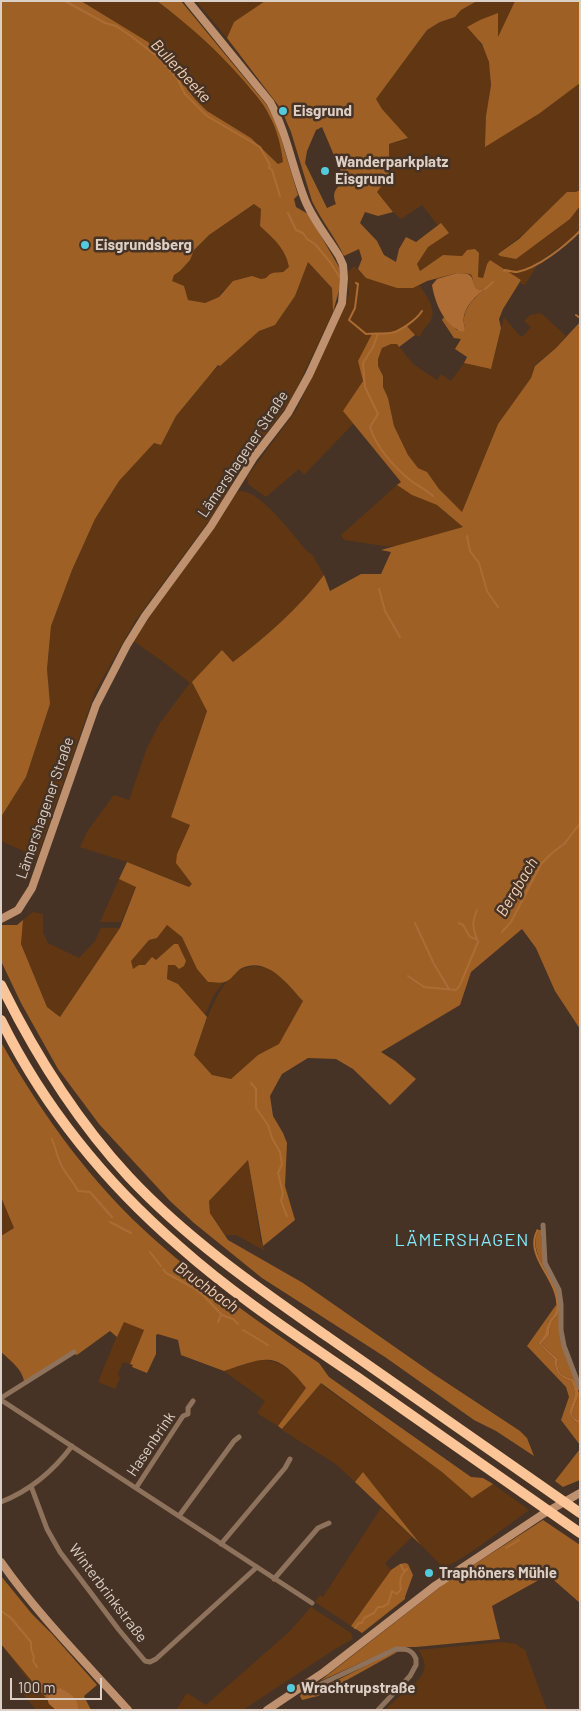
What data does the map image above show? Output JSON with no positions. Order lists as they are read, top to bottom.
{
  "streets": {
    "main road": ["Lämershagener Straße"],
    "street": ["Hasenbrink", "Winterbrinkstraße"]
  },
  "districts": ["LÄMERSHAGEN"],
  "water": ["Bullerbeeke", "Bergbach", "Bruchbach"],
  "places": [
    "Eisgrund",
    "Wanderparkplatz Eisgrund",
    "Eisgrundsberg",
    "Traphöners Mühle",
    "Wrachtrupstraße"
  ],
  "scale_bar": "100 m"
}
